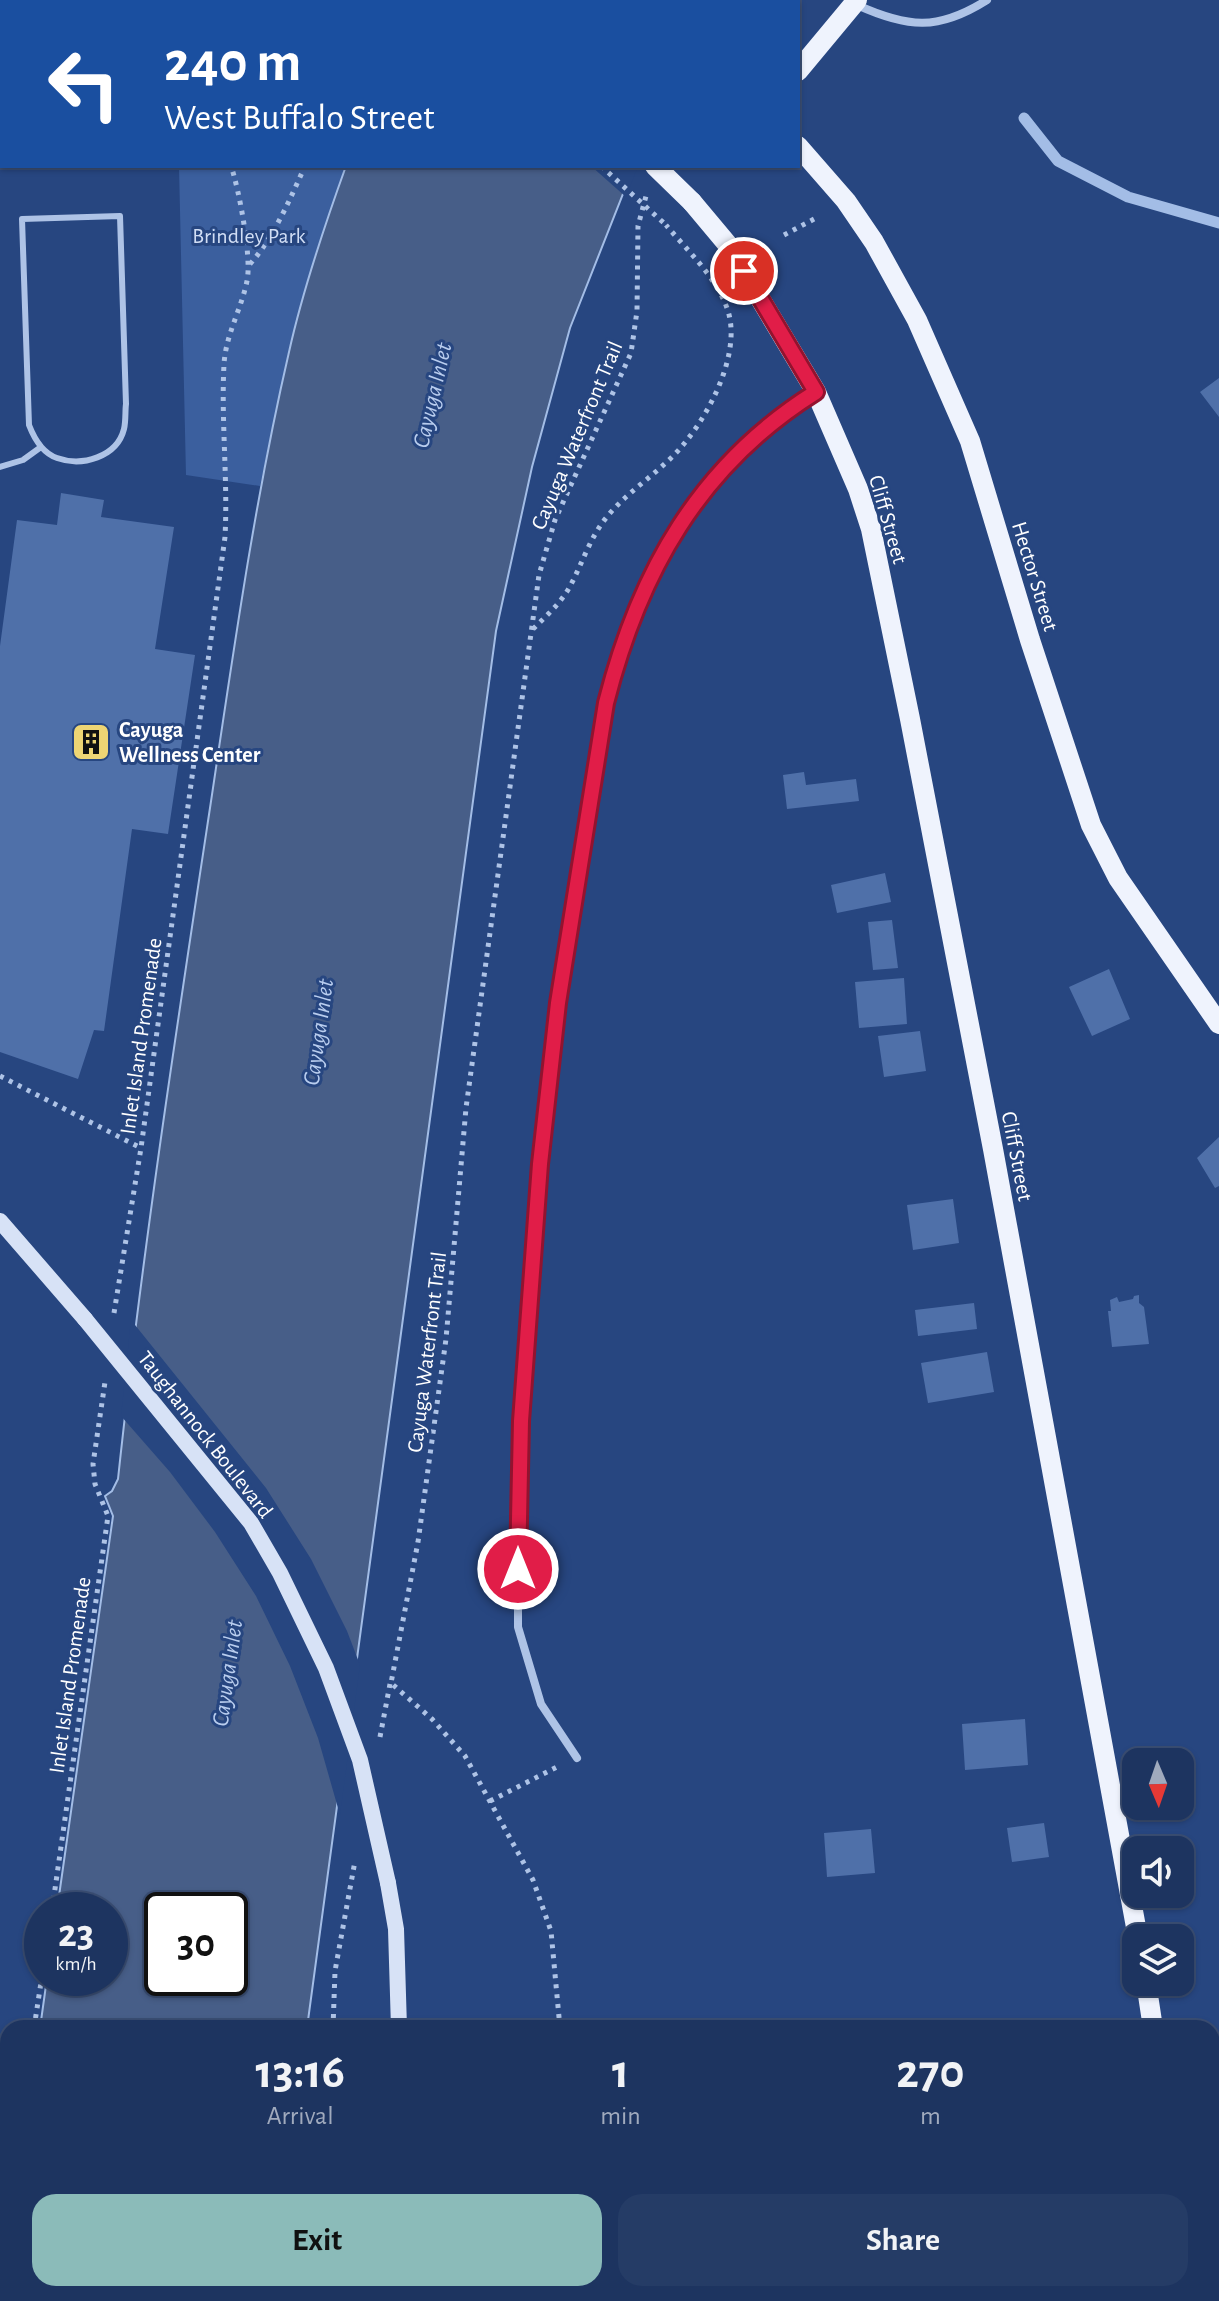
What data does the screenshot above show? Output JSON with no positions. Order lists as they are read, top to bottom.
{
  "streets": {
    "main road": ["Cliff Street", "Hector Street", "Taughannock Boulevard"],
    "path": ["Cayuga Waterfront Trail", "Inlet Island Promenade"]
  },
  "water": ["Cayuga Inlet"],
  "parks": ["Brindley Park"],
  "places": {
    "building": ["Cayuga Wellness Center"]
  },
  "north": "bottom",
  "page": {
    "turn": ["240 m", "West Buffalo Street"],
    "speed": "23 km/h",
    "limit": "30",
    "eta": [
      "13:16",
      "Arrival",
      "1",
      "min",
      "270",
      "m"
    ],
    "buttons": ["Exit", "Share"]
  }
}
